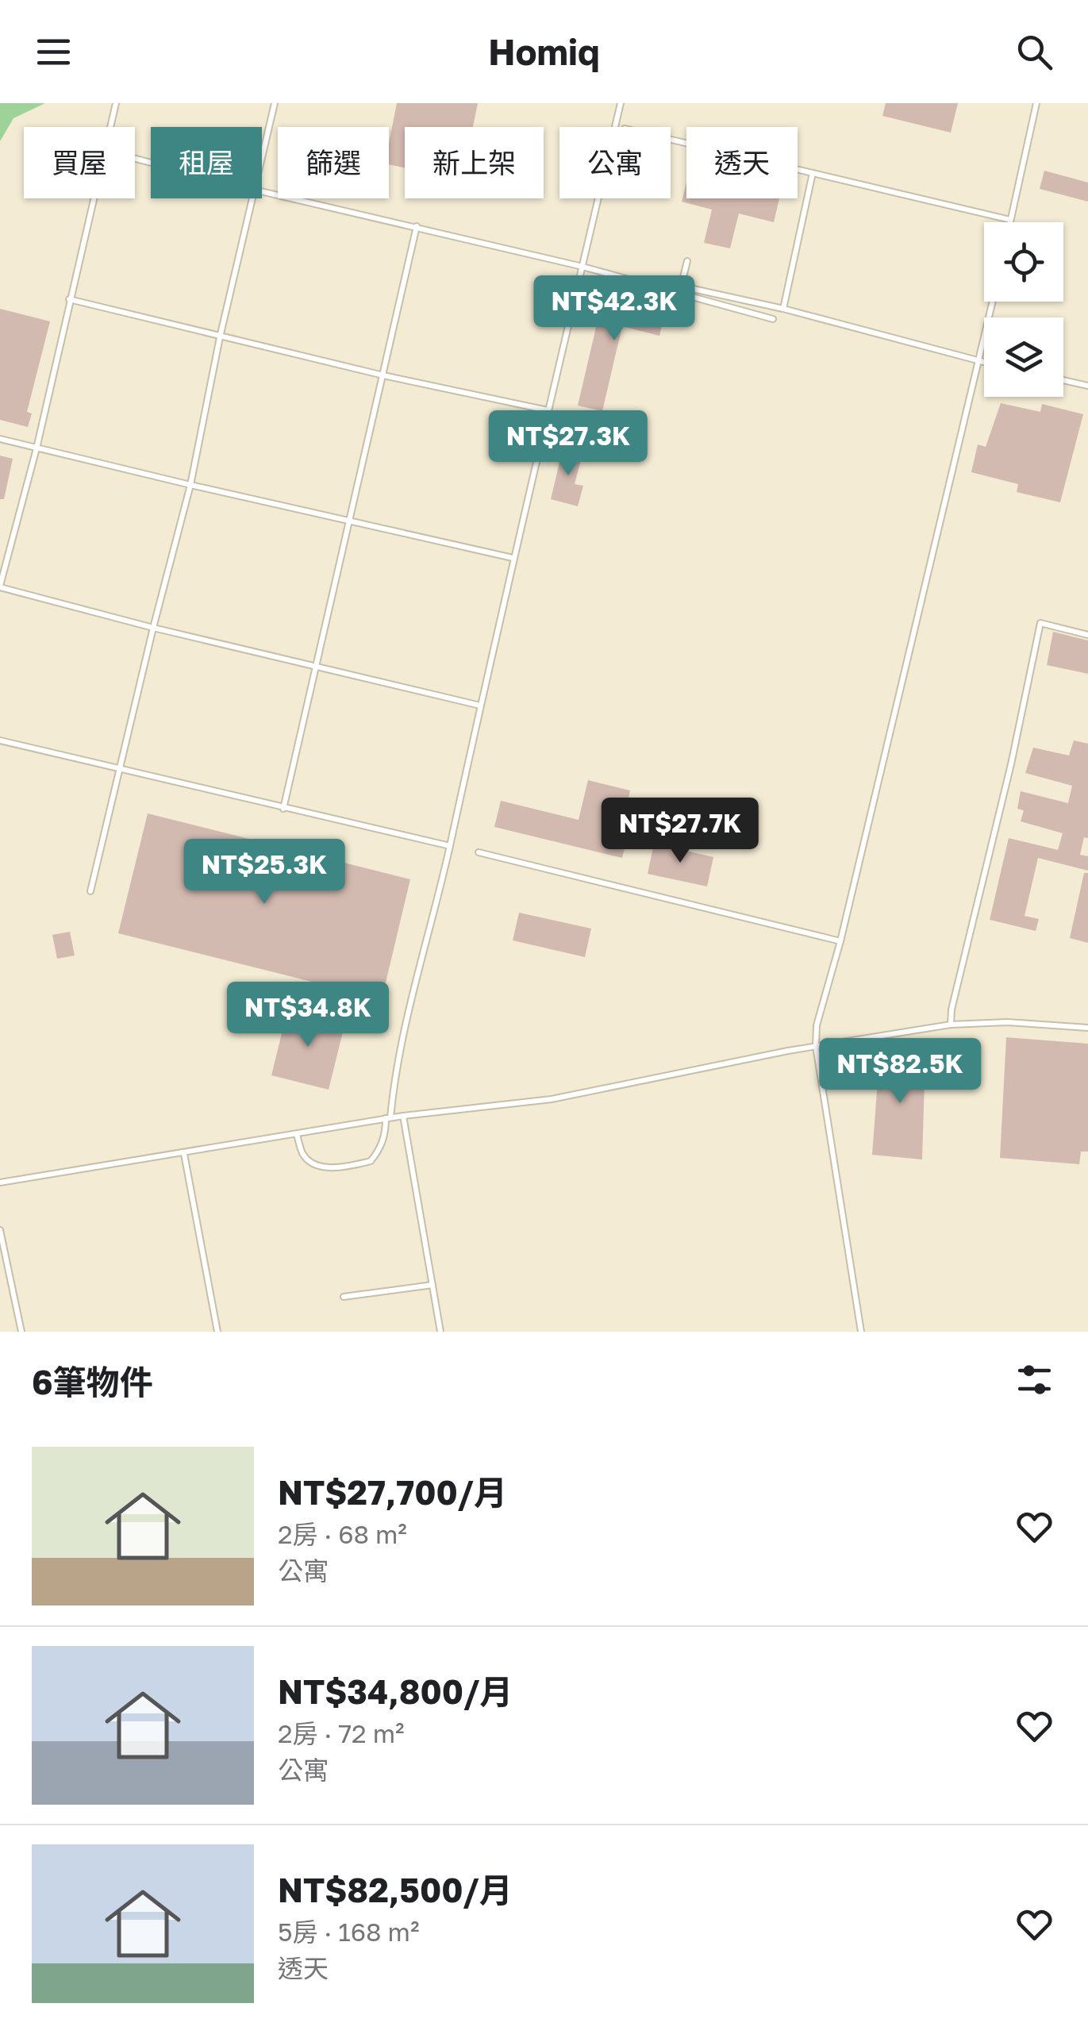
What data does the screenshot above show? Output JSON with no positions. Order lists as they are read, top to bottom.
{
  "page": {
    "header": "Homiq",
    "chip": [
      "買屋",
      "租屋",
      "篩選",
      "新上架",
      "公寓",
      "透天"
    ],
    "price": [
      "NT$42.3K",
      "NT$27.3K",
      "NT$27.7K",
      "NT$25.3K",
      "NT$34.8K",
      "NT$82.5K"
    ],
    "heading": "6筆物件",
    "list": [
      {
        "name": "NT$27,700/月",
        "note": "2房 · 68 m² · 公寓"
      },
      {
        "name": "NT$34,800/月",
        "note": "2房 · 72 m² · 公寓"
      },
      {
        "name": "NT$82,500/月",
        "note": "5房 · 168 m² · 透天"
      }
    ]
  }
}
